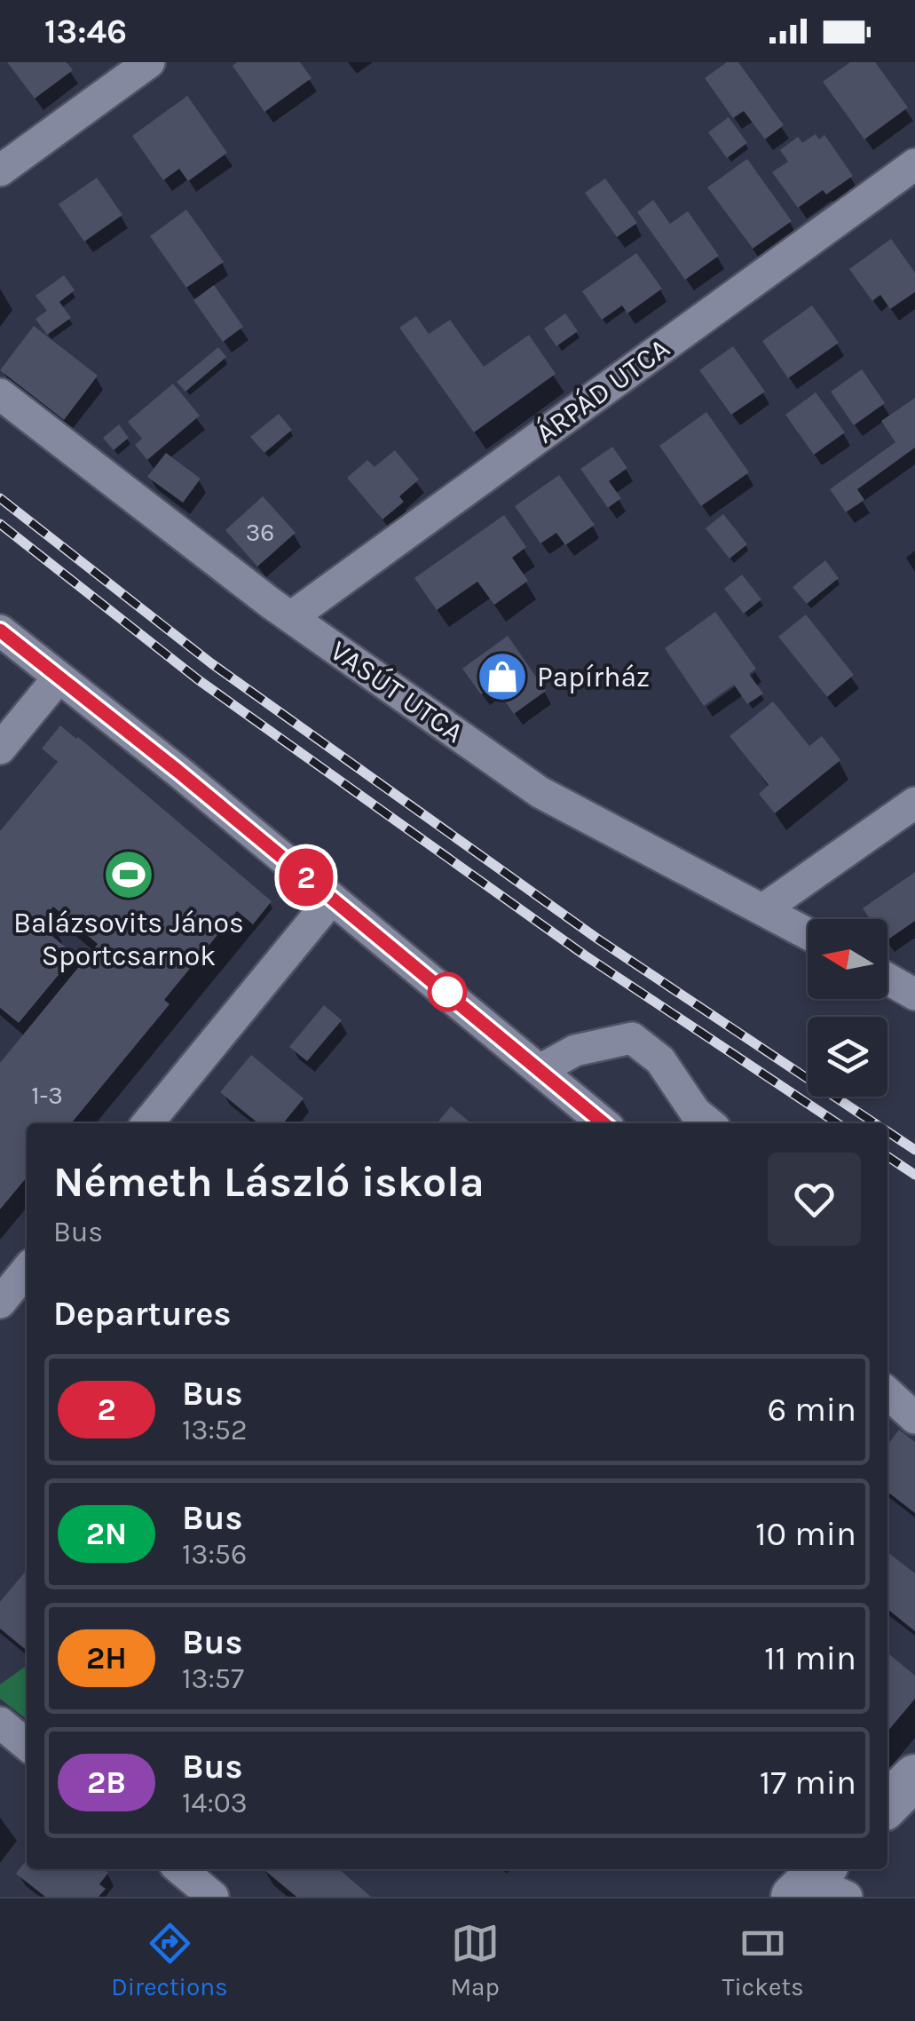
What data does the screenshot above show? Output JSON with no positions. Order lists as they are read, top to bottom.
{
  "streets": {
    "street": ["ÁRPÁD UTCA", "VASÚT UTCA"]
  },
  "crossings": [
    ["ÁRPÁD UTCA", "VASÚT UTCA"]
  ],
  "places": {
    "shop": ["Papírház"],
    "sports": ["Balázsovits János Sportcsarnok"]
  },
  "lines": ["bus line 2"],
  "house_numbers": ["36", "1-3"],
  "north": "left",
  "page": {
    "status": "13:46",
    "on_map": "2",
    "heading": [
      ["Németh László iskola", "Bus"],
      "Departures"
    ],
    "list": [
      {
        "mark": "2",
        "name": "Bus",
        "note": "13:52",
        "value": "6 min"
      },
      {
        "mark": "2N",
        "name": "Bus",
        "note": "13:56",
        "value": "10 min"
      },
      {
        "mark": "2H",
        "name": "Bus",
        "note": "13:57",
        "value": "11 min"
      },
      {
        "mark": "2B",
        "name": "Bus",
        "note": "14:03",
        "value": "17 min"
      }
    ],
    "tabs": ["Directions", "Map", "Tickets"]
  }
}
